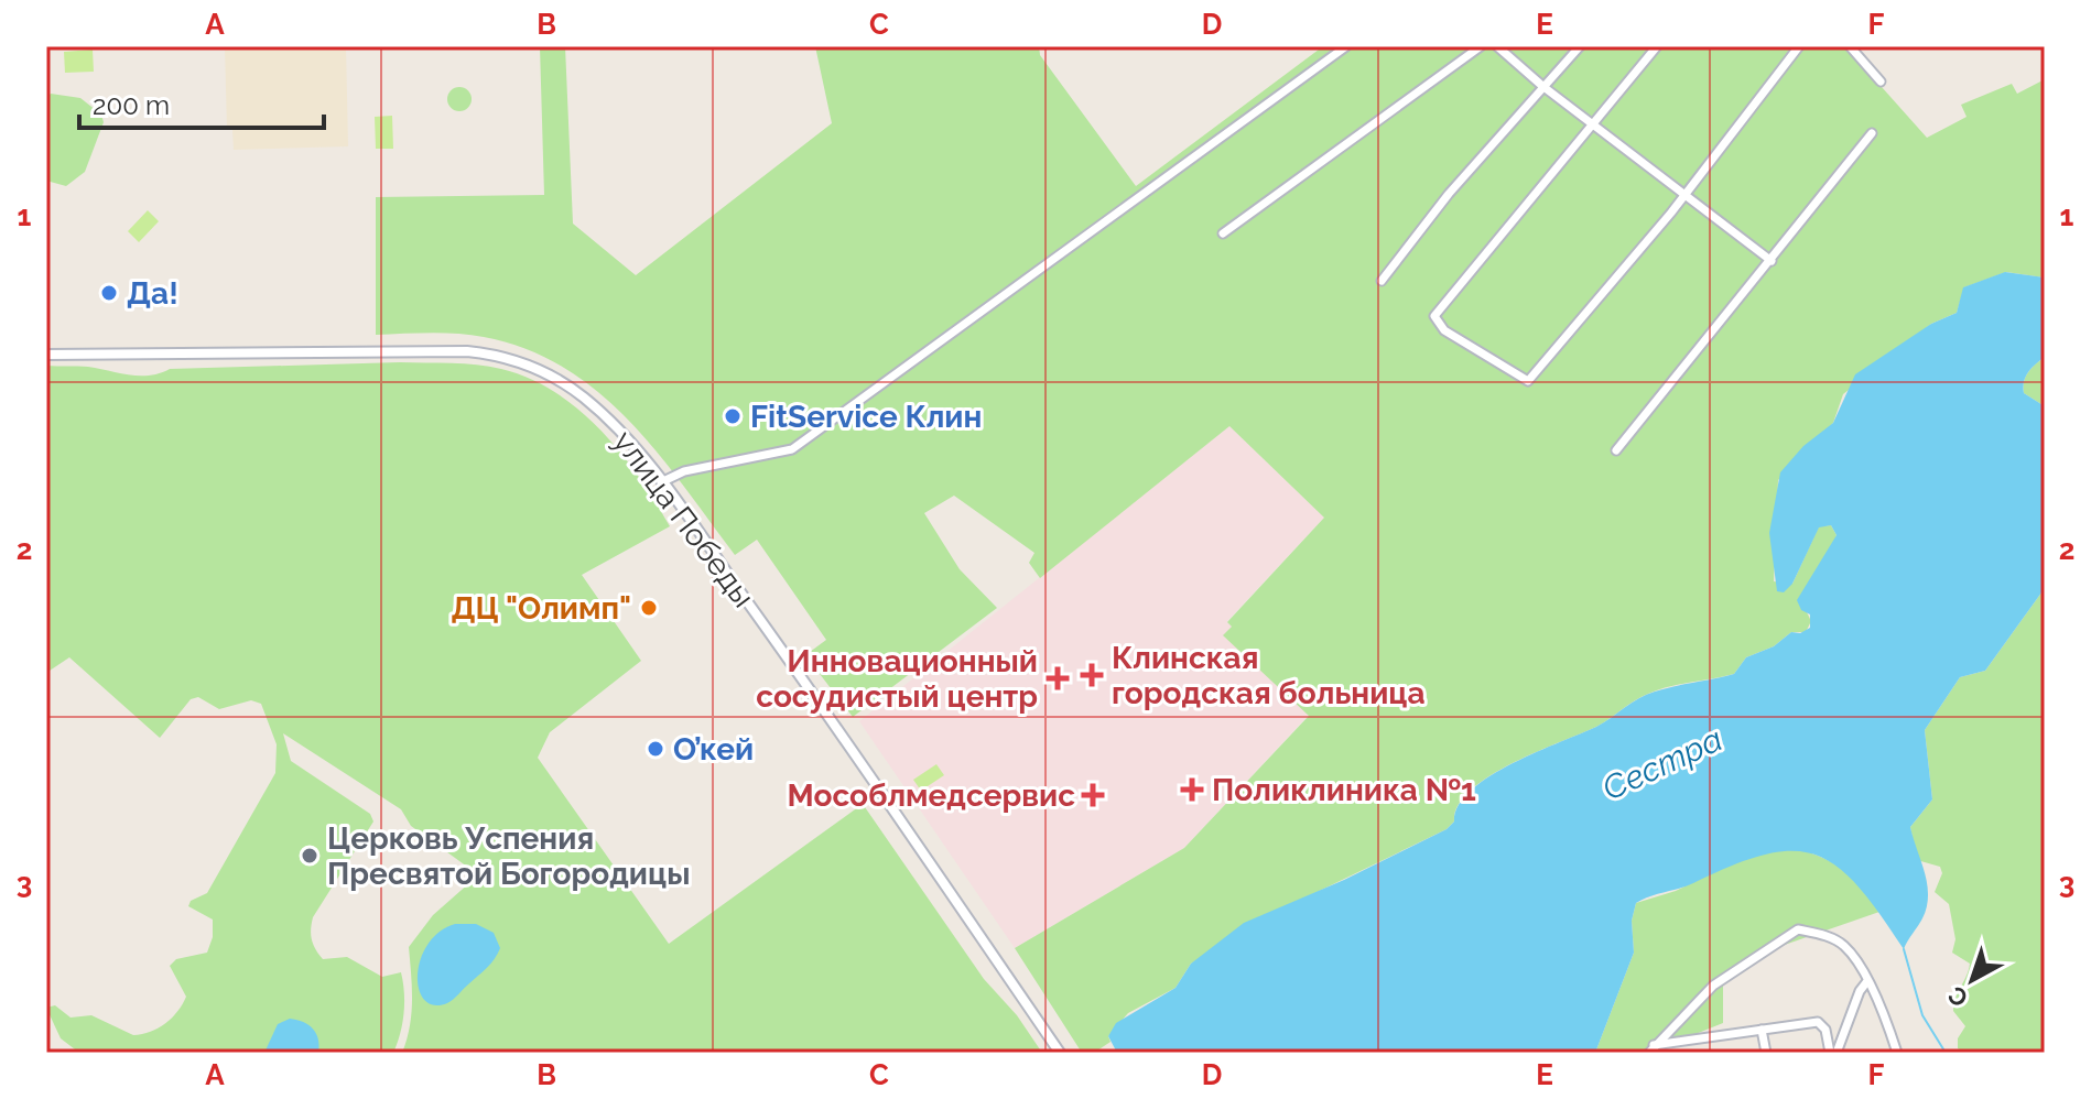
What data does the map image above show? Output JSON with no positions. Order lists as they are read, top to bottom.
{
  "streets": {
    "street": ["улица Победы"]
  },
  "water": ["Сестра"],
  "places": {
    "other": [
      "Да!",
      "FitService Клин",
      "ДЦ \"Олимп\"",
      "О’кей",
      "Церковь Успения Пресвятой Богородицы"
    ],
    "health": [
      "Клинская городская больница",
      "Инновационный сосудистый центр",
      "Поликлиника №1",
      "Мособлмедсервис"
    ]
  },
  "scale_bar": "200 m",
  "north": "bottom left",
  "grid": {
    "columns": [
      "A",
      "B",
      "C",
      "D",
      "E",
      "F"
    ],
    "rows": ["1", "2", "3"]
  }
}
